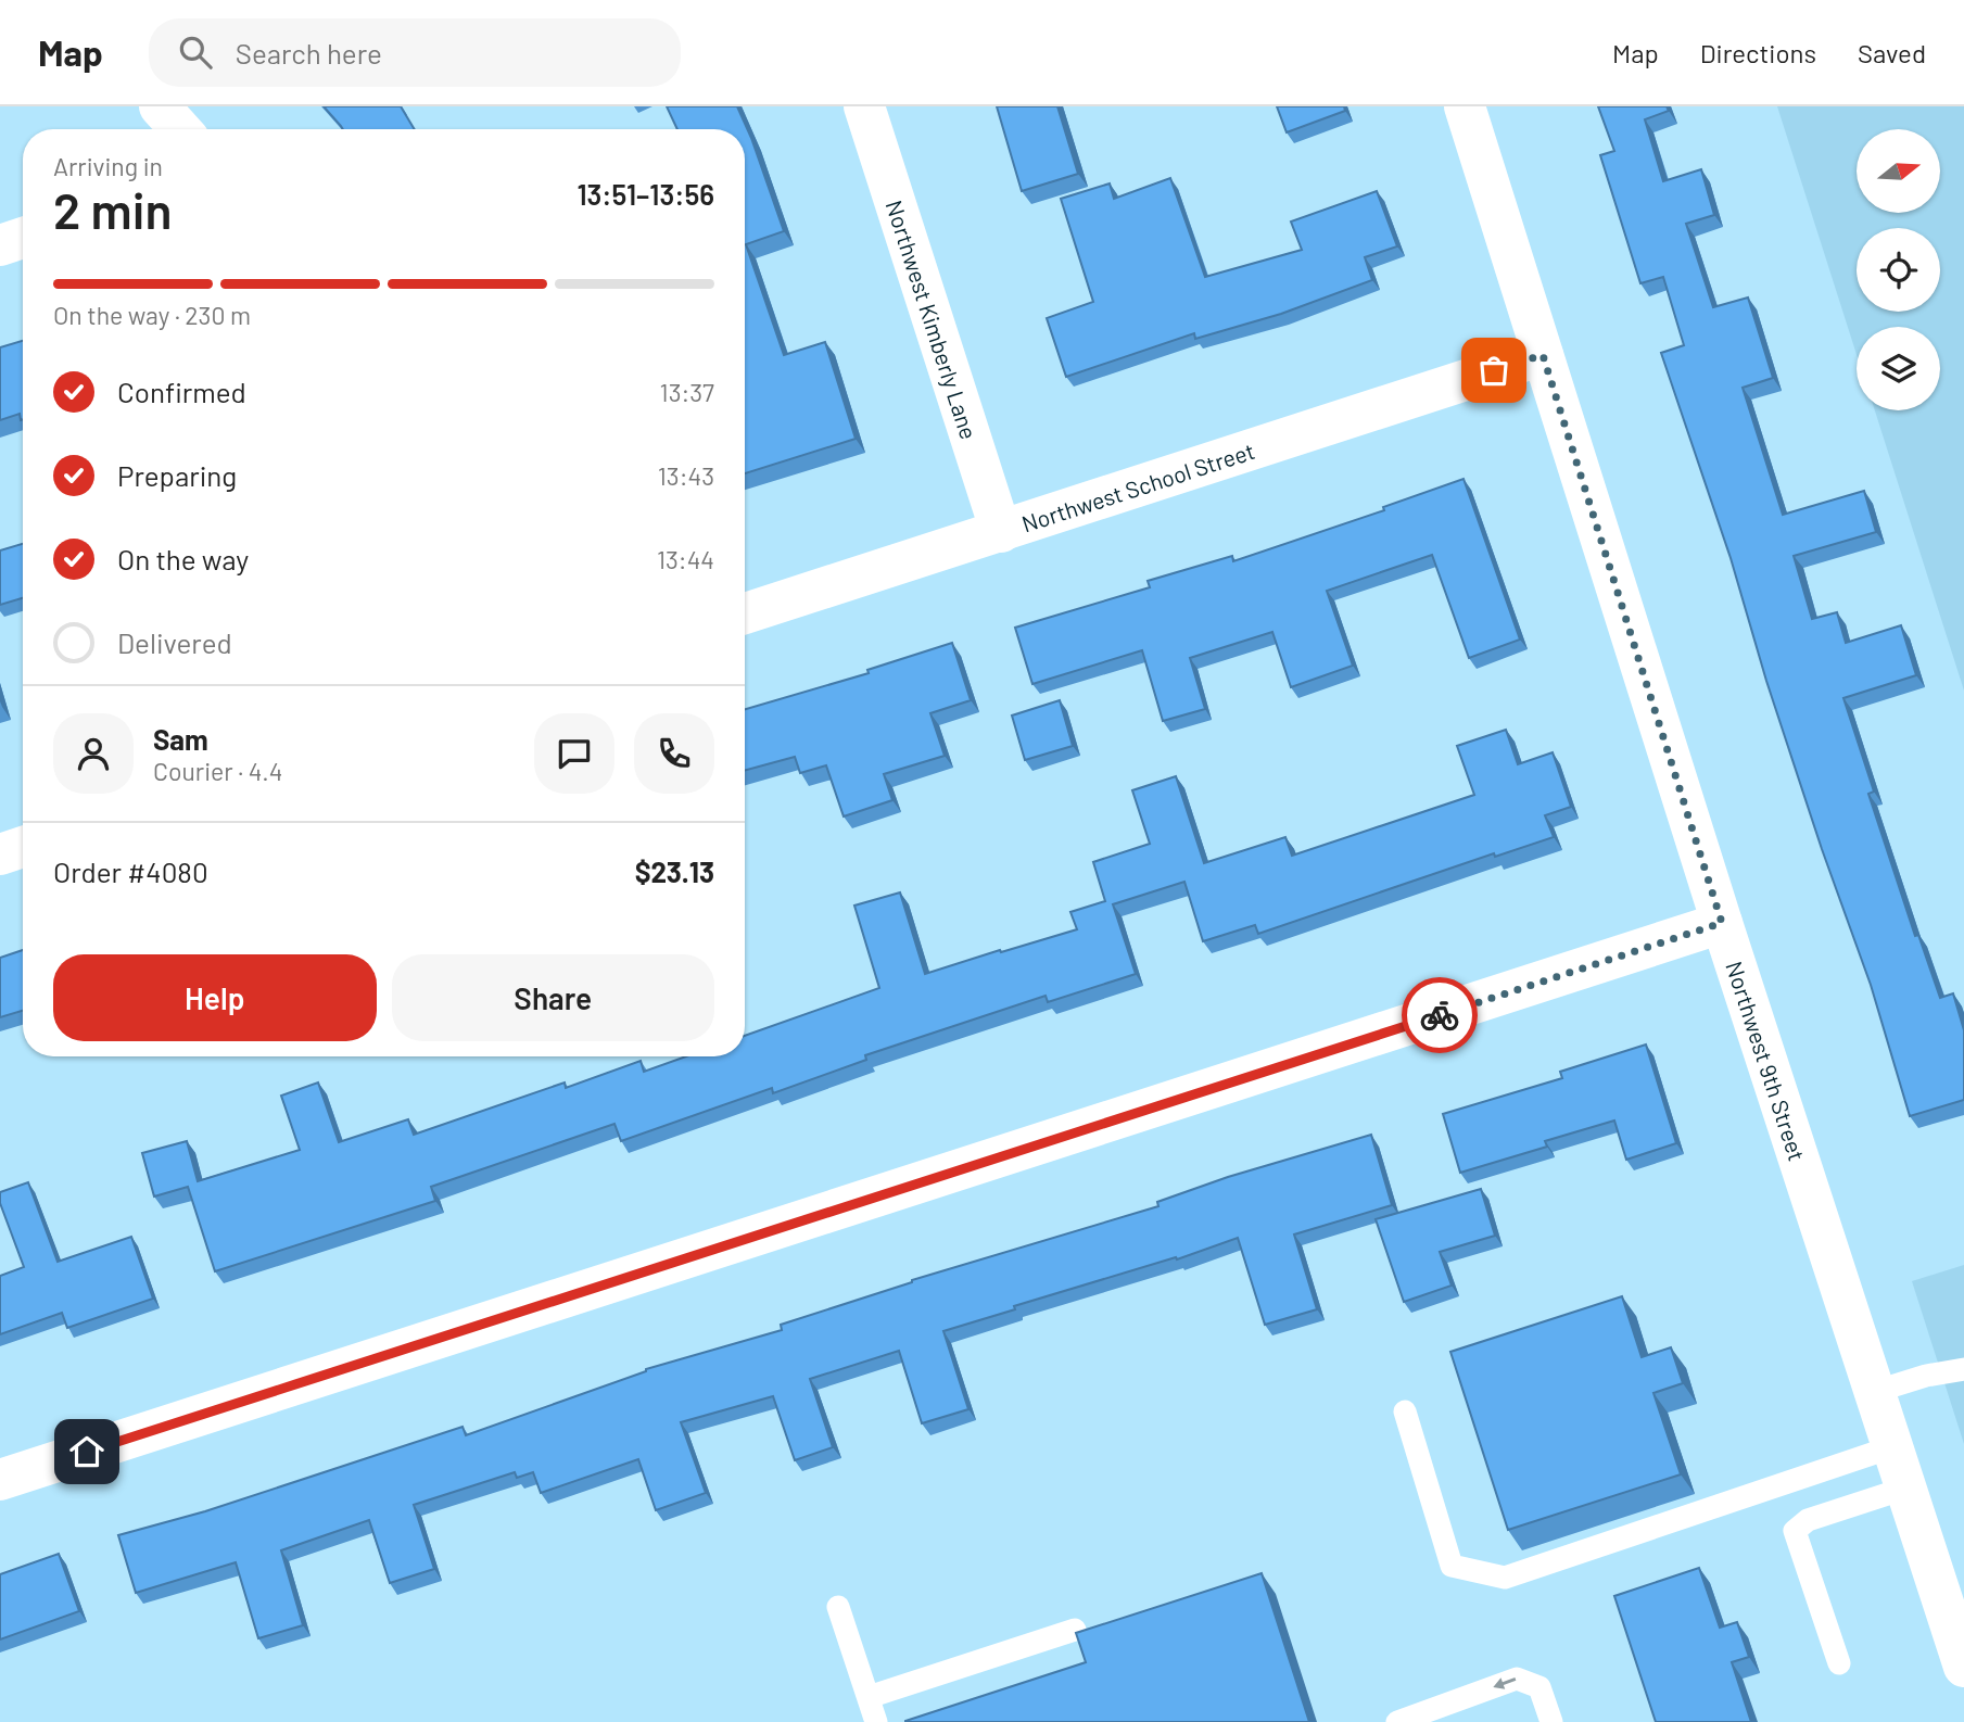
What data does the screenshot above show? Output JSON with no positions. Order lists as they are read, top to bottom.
{
  "streets": {
    "street": ["Northwest Kimberly Lane", "Northwest School Street", "Northwest 9th Street"]
  },
  "crossings": [
    ["Northwest Kimberly Lane", "Northwest School Street"],
    ["Northwest School Street", "Northwest 9th Street"]
  ],
  "north": "right",
  "page": {
    "header": "Map",
    "search": "Search here",
    "nav": ["Map", "Directions", "Saved"],
    "heading": ["2 min", "Arriving in", "13:51–13:56"],
    "panel": [
      "Sam",
      "Courier · 4.4",
      "Order #4080",
      "$23.13"
    ],
    "bar": "On the way · 230 m",
    "list": [
      ["Confirmed", "13:37"],
      ["Preparing", "13:43"],
      ["On the way", "13:44"],
      "Delivered"
    ],
    "buttons": ["Help", "Share"]
  }
}
